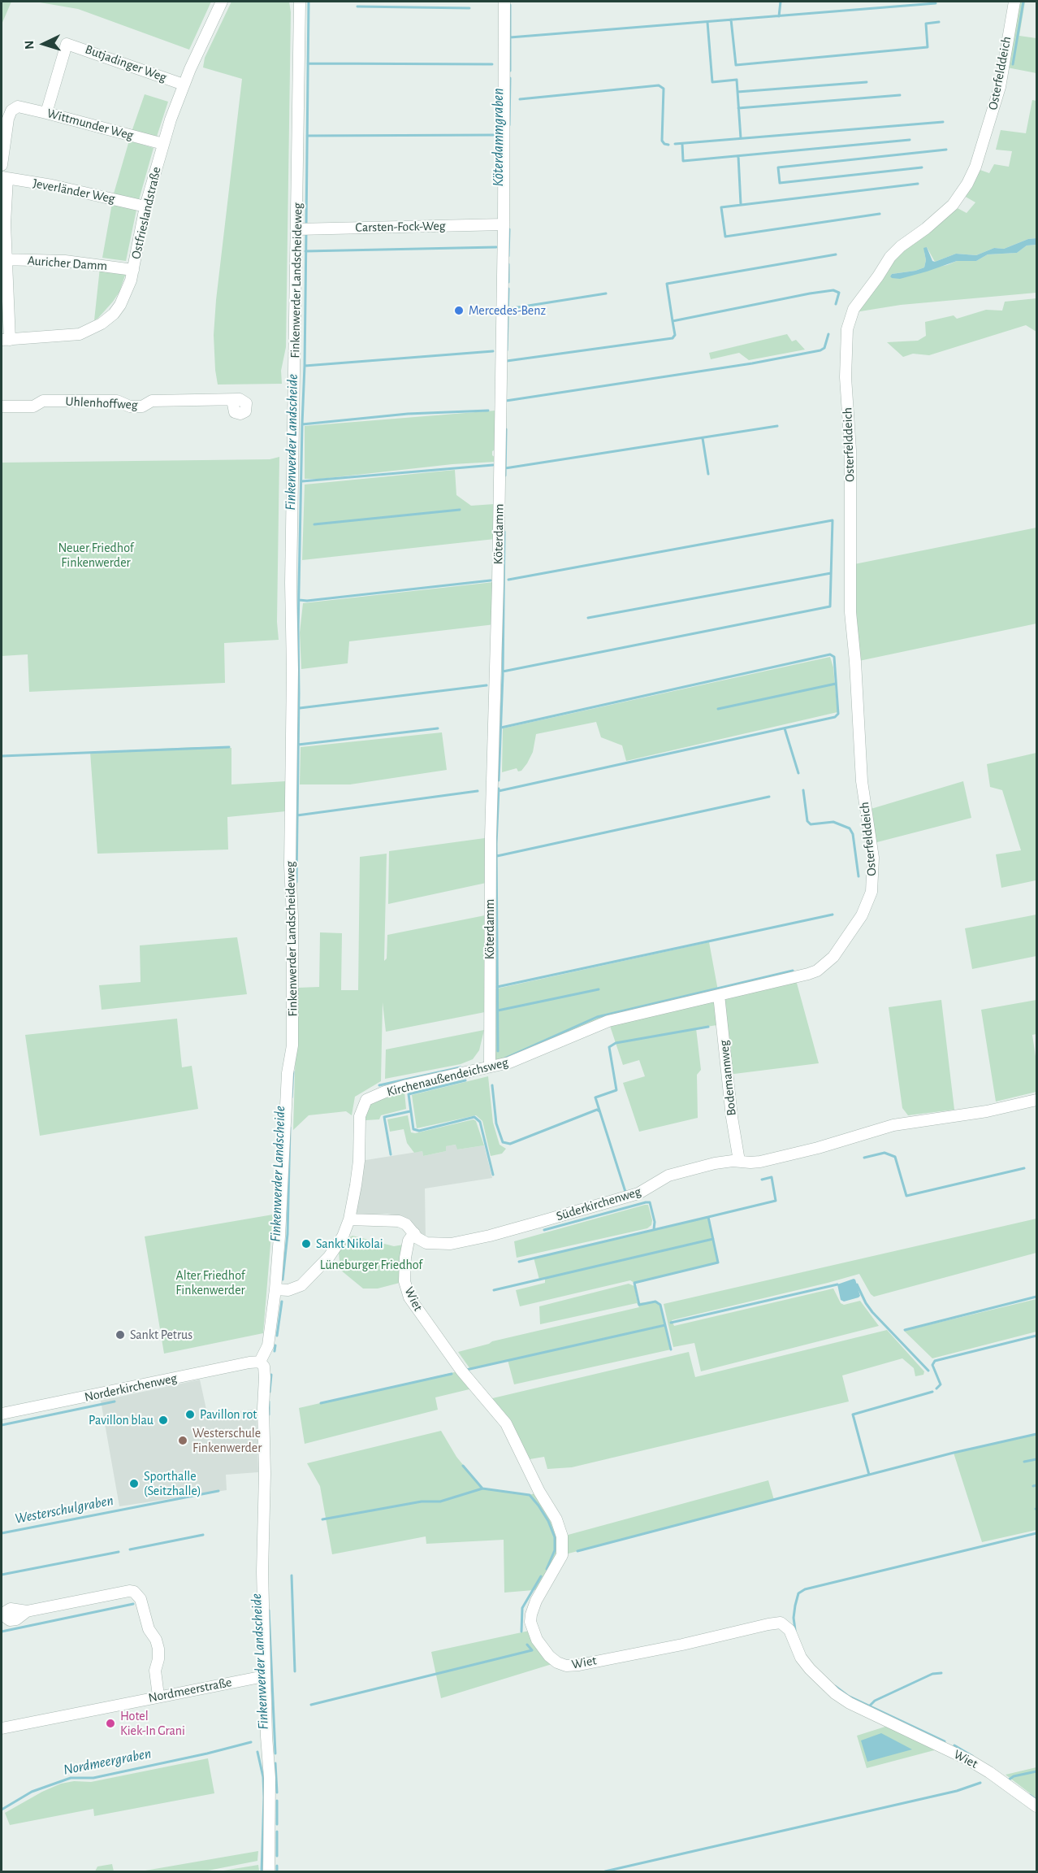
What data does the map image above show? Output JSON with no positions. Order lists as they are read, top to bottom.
{
  "streets": {
    "street": [
      "Butjadinger Weg",
      "Osterfelddeich",
      "Wittmunder Weg",
      "Jeverländer Weg",
      "Ostfrieslandstraße",
      "Carsten-Fock-Weg",
      "Auricher Damm",
      "Finkenwerder Landscheideweg",
      "Uhlenhoffweg",
      "Köterdamm",
      "Kirchenaußendeichsweg",
      "Bodemannweg",
      "Süderkirchenweg",
      "Wiet",
      "Norderkirchenweg",
      "Nordmeerstraße"
    ]
  },
  "crossings": [
    ["Butjadinger Weg", "Wittmunder Weg"],
    ["Butjadinger Weg", "Ostfrieslandstraße"],
    ["Osterfelddeich", "Kirchenaußendeichsweg"],
    ["Wittmunder Weg", "Ostfrieslandstraße"],
    ["Jeverländer Weg", "Ostfrieslandstraße"],
    ["Ostfrieslandstraße", "Auricher Damm"],
    ["Carsten-Fock-Weg", "Finkenwerder Landscheideweg"],
    ["Carsten-Fock-Weg", "Köterdamm"],
    ["Finkenwerder Landscheideweg", "Kirchenaußendeichsweg"],
    ["Finkenwerder Landscheideweg", "Norderkirchenweg"],
    ["Köterdamm", "Kirchenaußendeichsweg"],
    ["Kirchenaußendeichsweg", "Bodemannweg"],
    ["Kirchenaußendeichsweg", "Süderkirchenweg"],
    ["Bodemannweg", "Süderkirchenweg"],
    ["Süderkirchenweg", "Wiet"]
  ],
  "water": [
    "Köterdammgraben",
    "Finkenwerder Landscheide",
    "Westerschulgraben",
    "Nordmeergraben"
  ],
  "parks": ["Neuer Friedhof Finkenwerder", "Lüneburger Friedhof", "Alter Friedhof Finkenwerder"],
  "places": [
    "Mercedes-Benz",
    "Sankt Nikolai",
    "Sankt Petrus",
    "Pavillon rot",
    "Pavillon blau",
    "Westerschule Finkenwerder",
    "Sporthalle (Seitzhalle)",
    "Hotel Kiek-In Grani"
  ],
  "north": "left"
}
